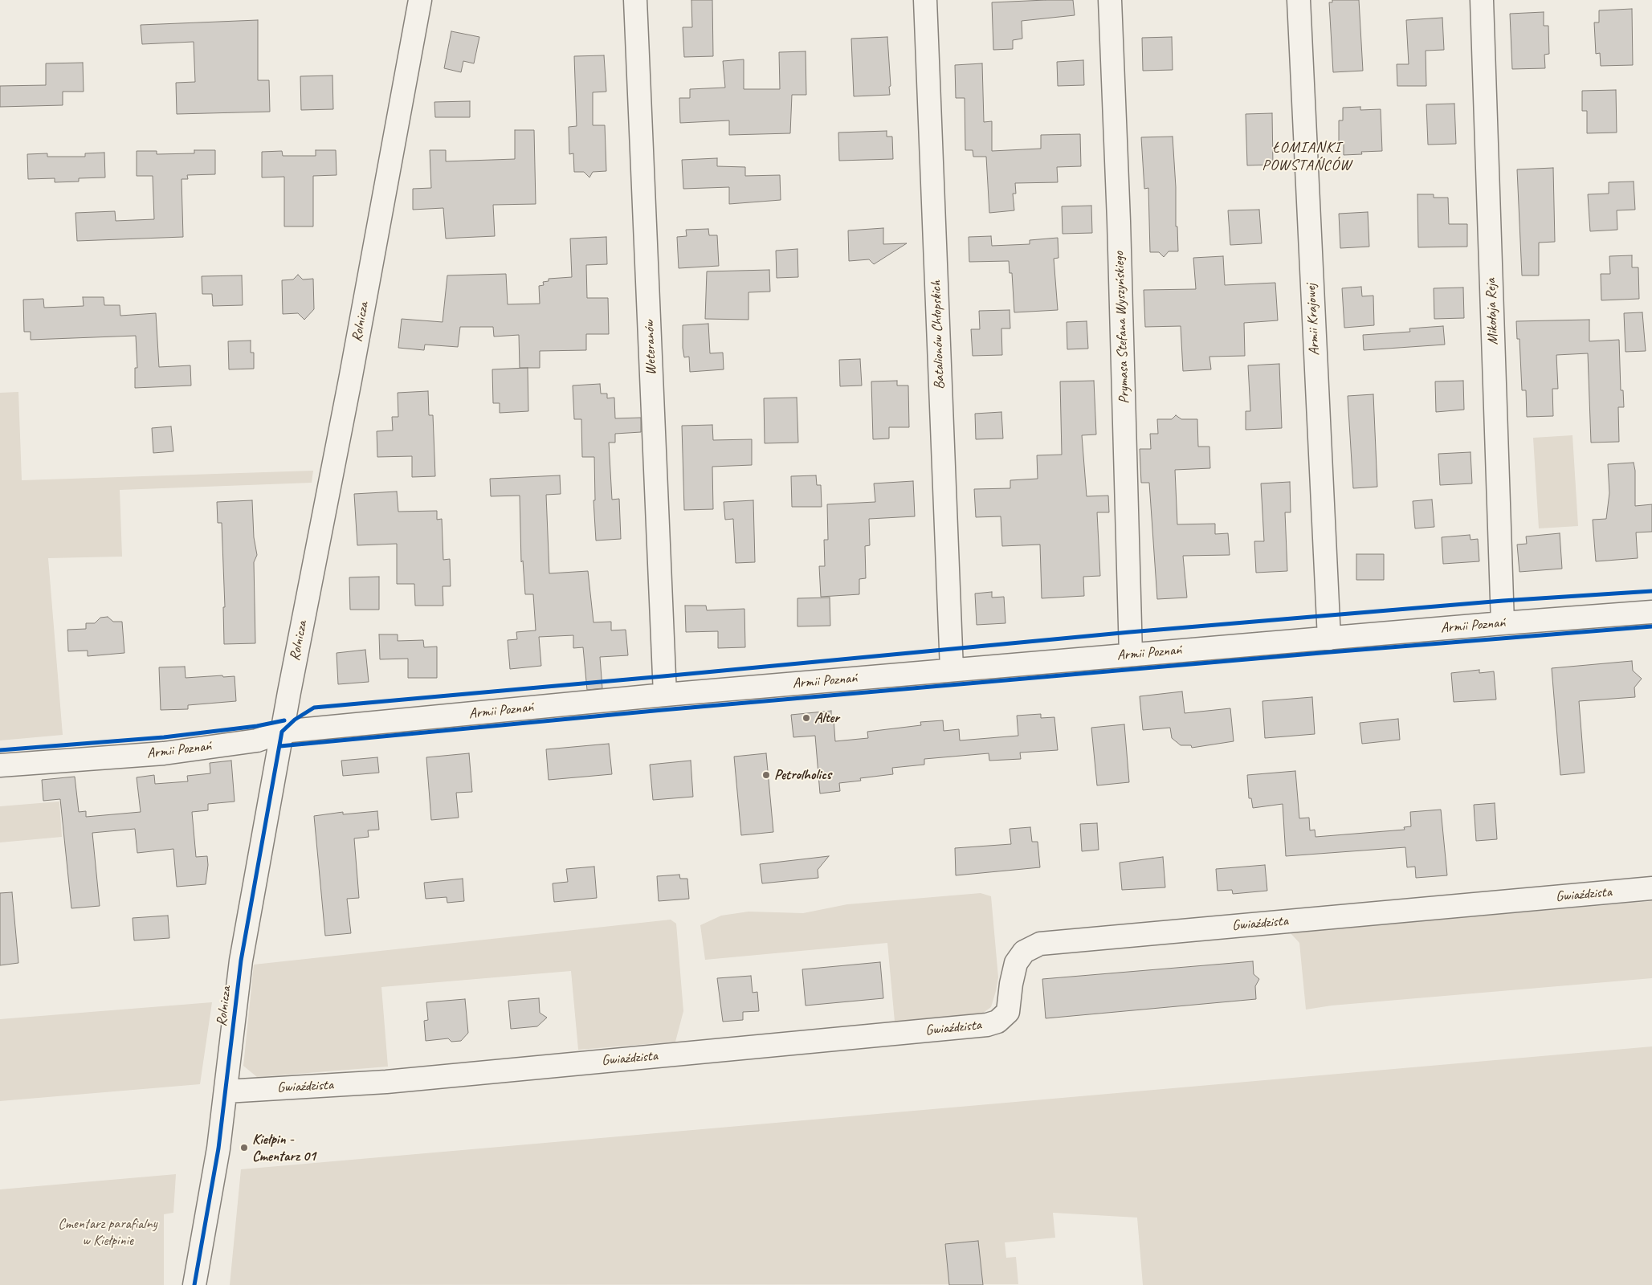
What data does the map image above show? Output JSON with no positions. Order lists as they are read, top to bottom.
{
  "streets": {
    "street": [
      "Mikołaja Reja",
      "Armii Krajowej",
      "Rolnicza",
      "Prymasa Stefana Wyszyńskiego",
      "Batalionów Chłopskich",
      "Weteranów",
      "Armii Poznań",
      "Gwiaździsta"
    ]
  },
  "crossings": [
    ["Mikołaja Reja", "Armii Poznań"],
    ["Armii Krajowej", "Armii Poznań"],
    ["Rolnicza", "Armii Poznań"],
    ["Rolnicza", "Gwiaździsta"],
    ["Prymasa Stefana Wyszyńskiego", "Armii Poznań"],
    ["Batalionów Chłopskich", "Armii Poznań"],
    ["Weteranów", "Armii Poznań"]
  ],
  "districts": ["ŁOMIANKI POWSTAŃCÓW"],
  "parks": ["Cmentarz parafialny w Kiełpinie"],
  "places": ["Alter", "Petrolholics", "Kiełpin - Cmentarz 01"]
}
